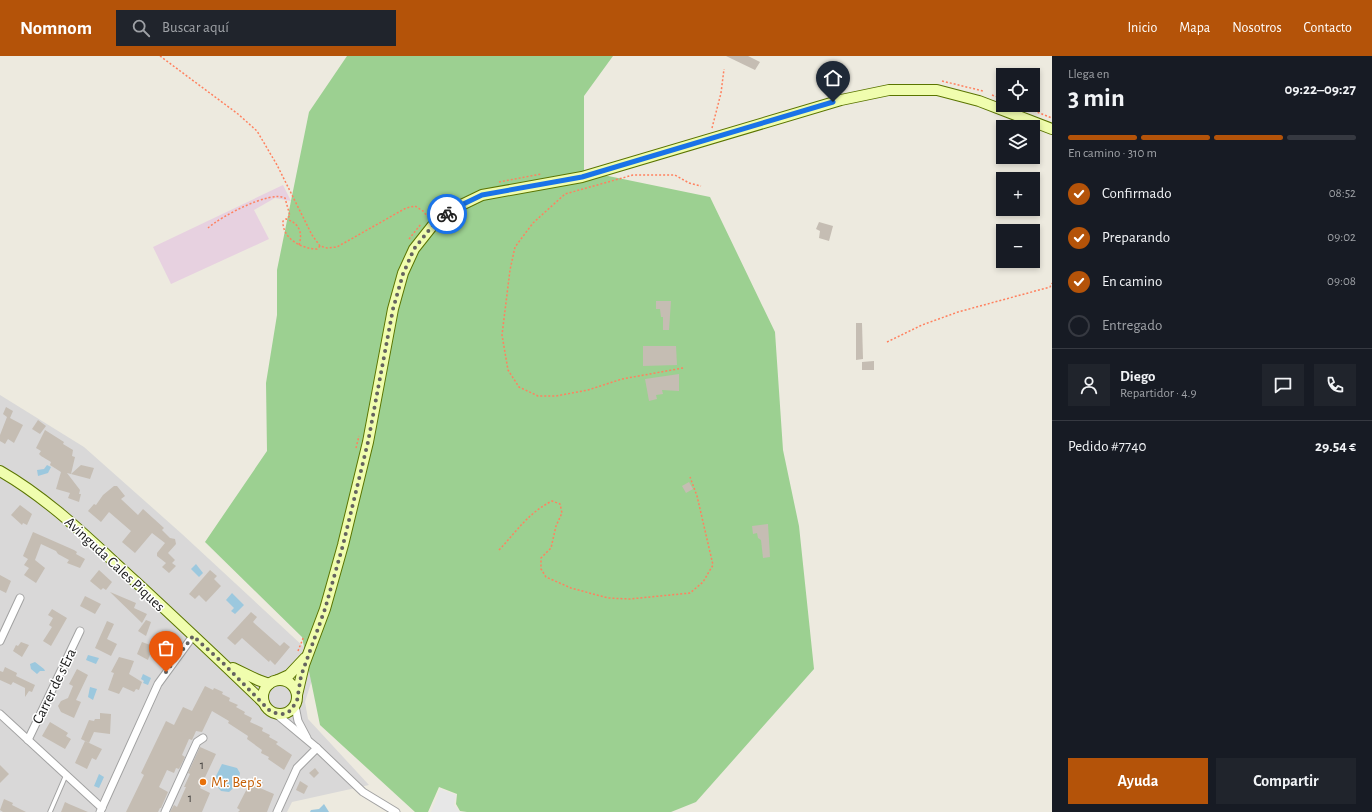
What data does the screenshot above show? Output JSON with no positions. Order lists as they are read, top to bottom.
{
  "streets": {
    "street": ["Avinguda Cales Piques", "Carrer de s'Era"]
  },
  "places": ["Mr. Bep's"],
  "house_numbers": ["1", "1"],
  "page": {
    "header": "Nomnom",
    "search": "Buscar aquí",
    "nav": [
      "Inicio",
      "Mapa",
      "Nosotros",
      "Contacto"
    ],
    "heading": ["3 min", "Llega en", "09:22–09:27"],
    "panel": [
      "Diego",
      "Repartidor · 4.9",
      "Pedido #7740",
      "29.54 €"
    ],
    "map_buttons": ["+", "−"],
    "bar": "En camino · 310 m",
    "list": [
      ["Confirmado", "08:52"],
      ["Preparando", "09:02"],
      ["En camino", "09:08"],
      "Entregado"
    ],
    "buttons": ["Ayuda", "Compartir"]
  }
}
